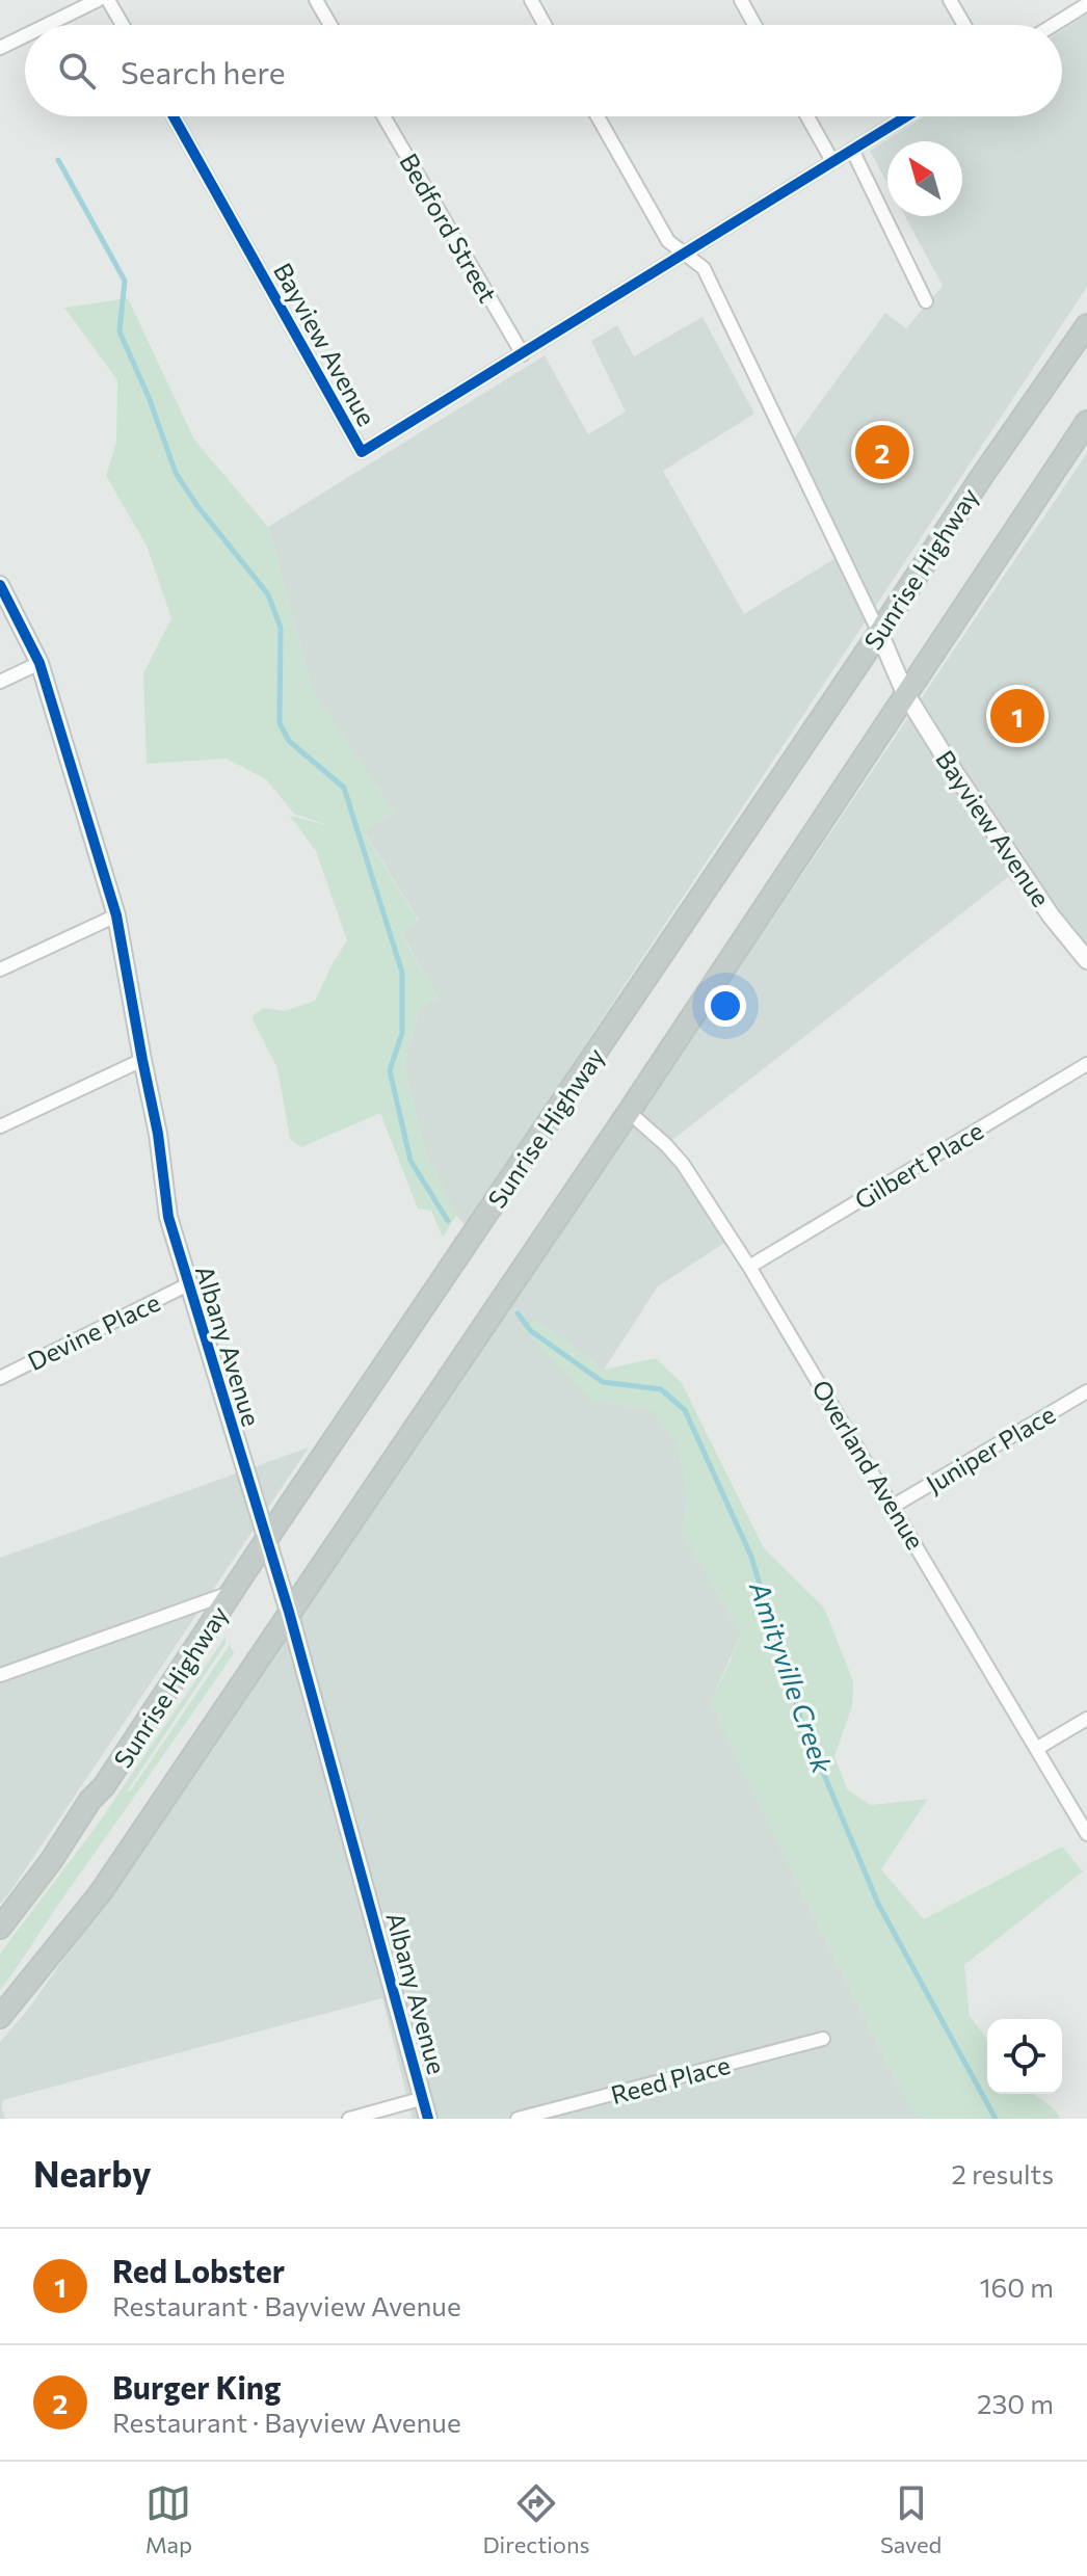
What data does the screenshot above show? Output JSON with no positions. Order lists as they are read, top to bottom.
{
  "streets": {
    "highway": ["Sunrise Highway"],
    "street": [
      "Bedford Street",
      "Bayview Avenue",
      "Gilbert Place",
      "Devine Place",
      "Albany Avenue",
      "Juniper Place",
      "Overland Avenue",
      "Reed Place"
    ]
  },
  "crossings": [
    ["Bedford Street", "Bayview Avenue"],
    ["Bayview Avenue", "Sunrise Highway"],
    ["Sunrise Highway", "Albany Avenue"],
    ["Gilbert Place", "Overland Avenue"],
    ["Devine Place", "Albany Avenue"],
    ["Juniper Place", "Overland Avenue"]
  ],
  "water": ["Amityville Creek"],
  "north": "top left",
  "page": {
    "search": "Search here",
    "pins": ["2", "1"],
    "heading": ["Nearby", "2 results"],
    "list": [
      {
        "mark": "1",
        "name": "Red Lobster",
        "note": "Restaurant · Bayview Avenue",
        "value": "160 m"
      },
      {
        "mark": "2",
        "name": "Burger King",
        "note": "Restaurant · Bayview Avenue",
        "value": "230 m"
      }
    ],
    "nav": ["Map", "Directions", "Saved"]
  }
}
